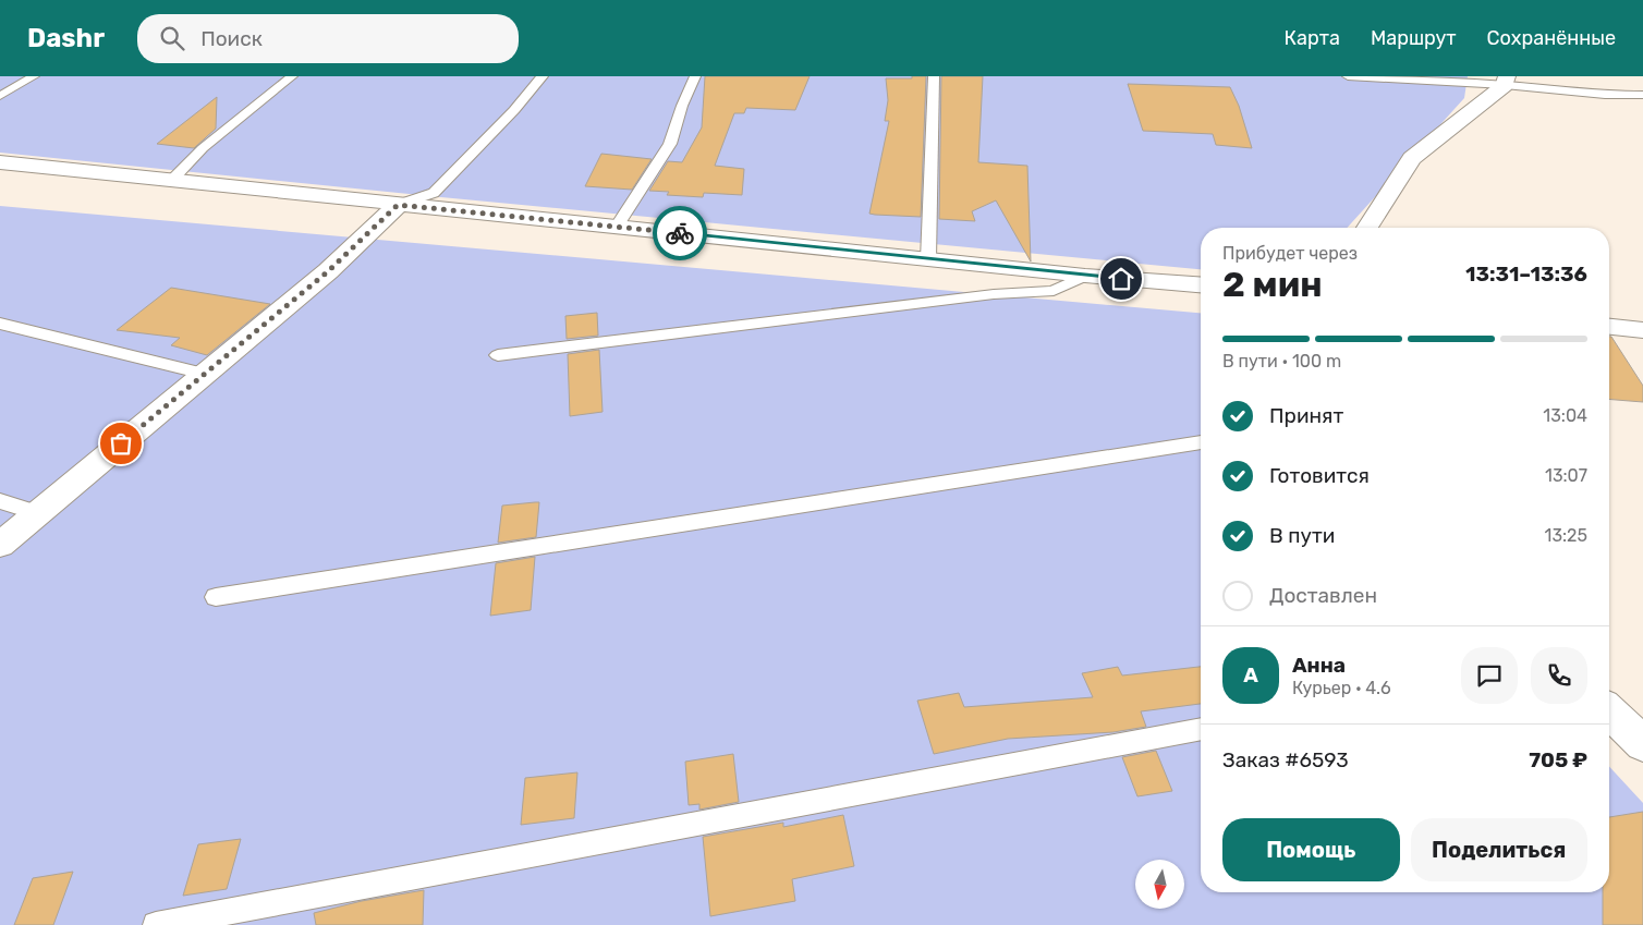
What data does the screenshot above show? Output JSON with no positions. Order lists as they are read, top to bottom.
{
  "north": "bottom",
  "page": {
    "header": "Dashr",
    "search": "Поиск",
    "nav": ["Карта", "Маршрут", "Сохранённые"],
    "heading": ["2 мин", "Прибудет через", "13:31–13:36"],
    "panel": [
      "Анна",
      "Курьер · 4.6",
      "Заказ #6593",
      "705 ₽"
    ],
    "bar": "В пути · 100 m",
    "list": [
      ["Принят", "13:04"],
      ["Готовится", "13:07"],
      ["В пути", "13:25"],
      "Доставлен"
    ],
    "round": "А",
    "buttons": ["Помощь", "Поделиться"]
  }
}
